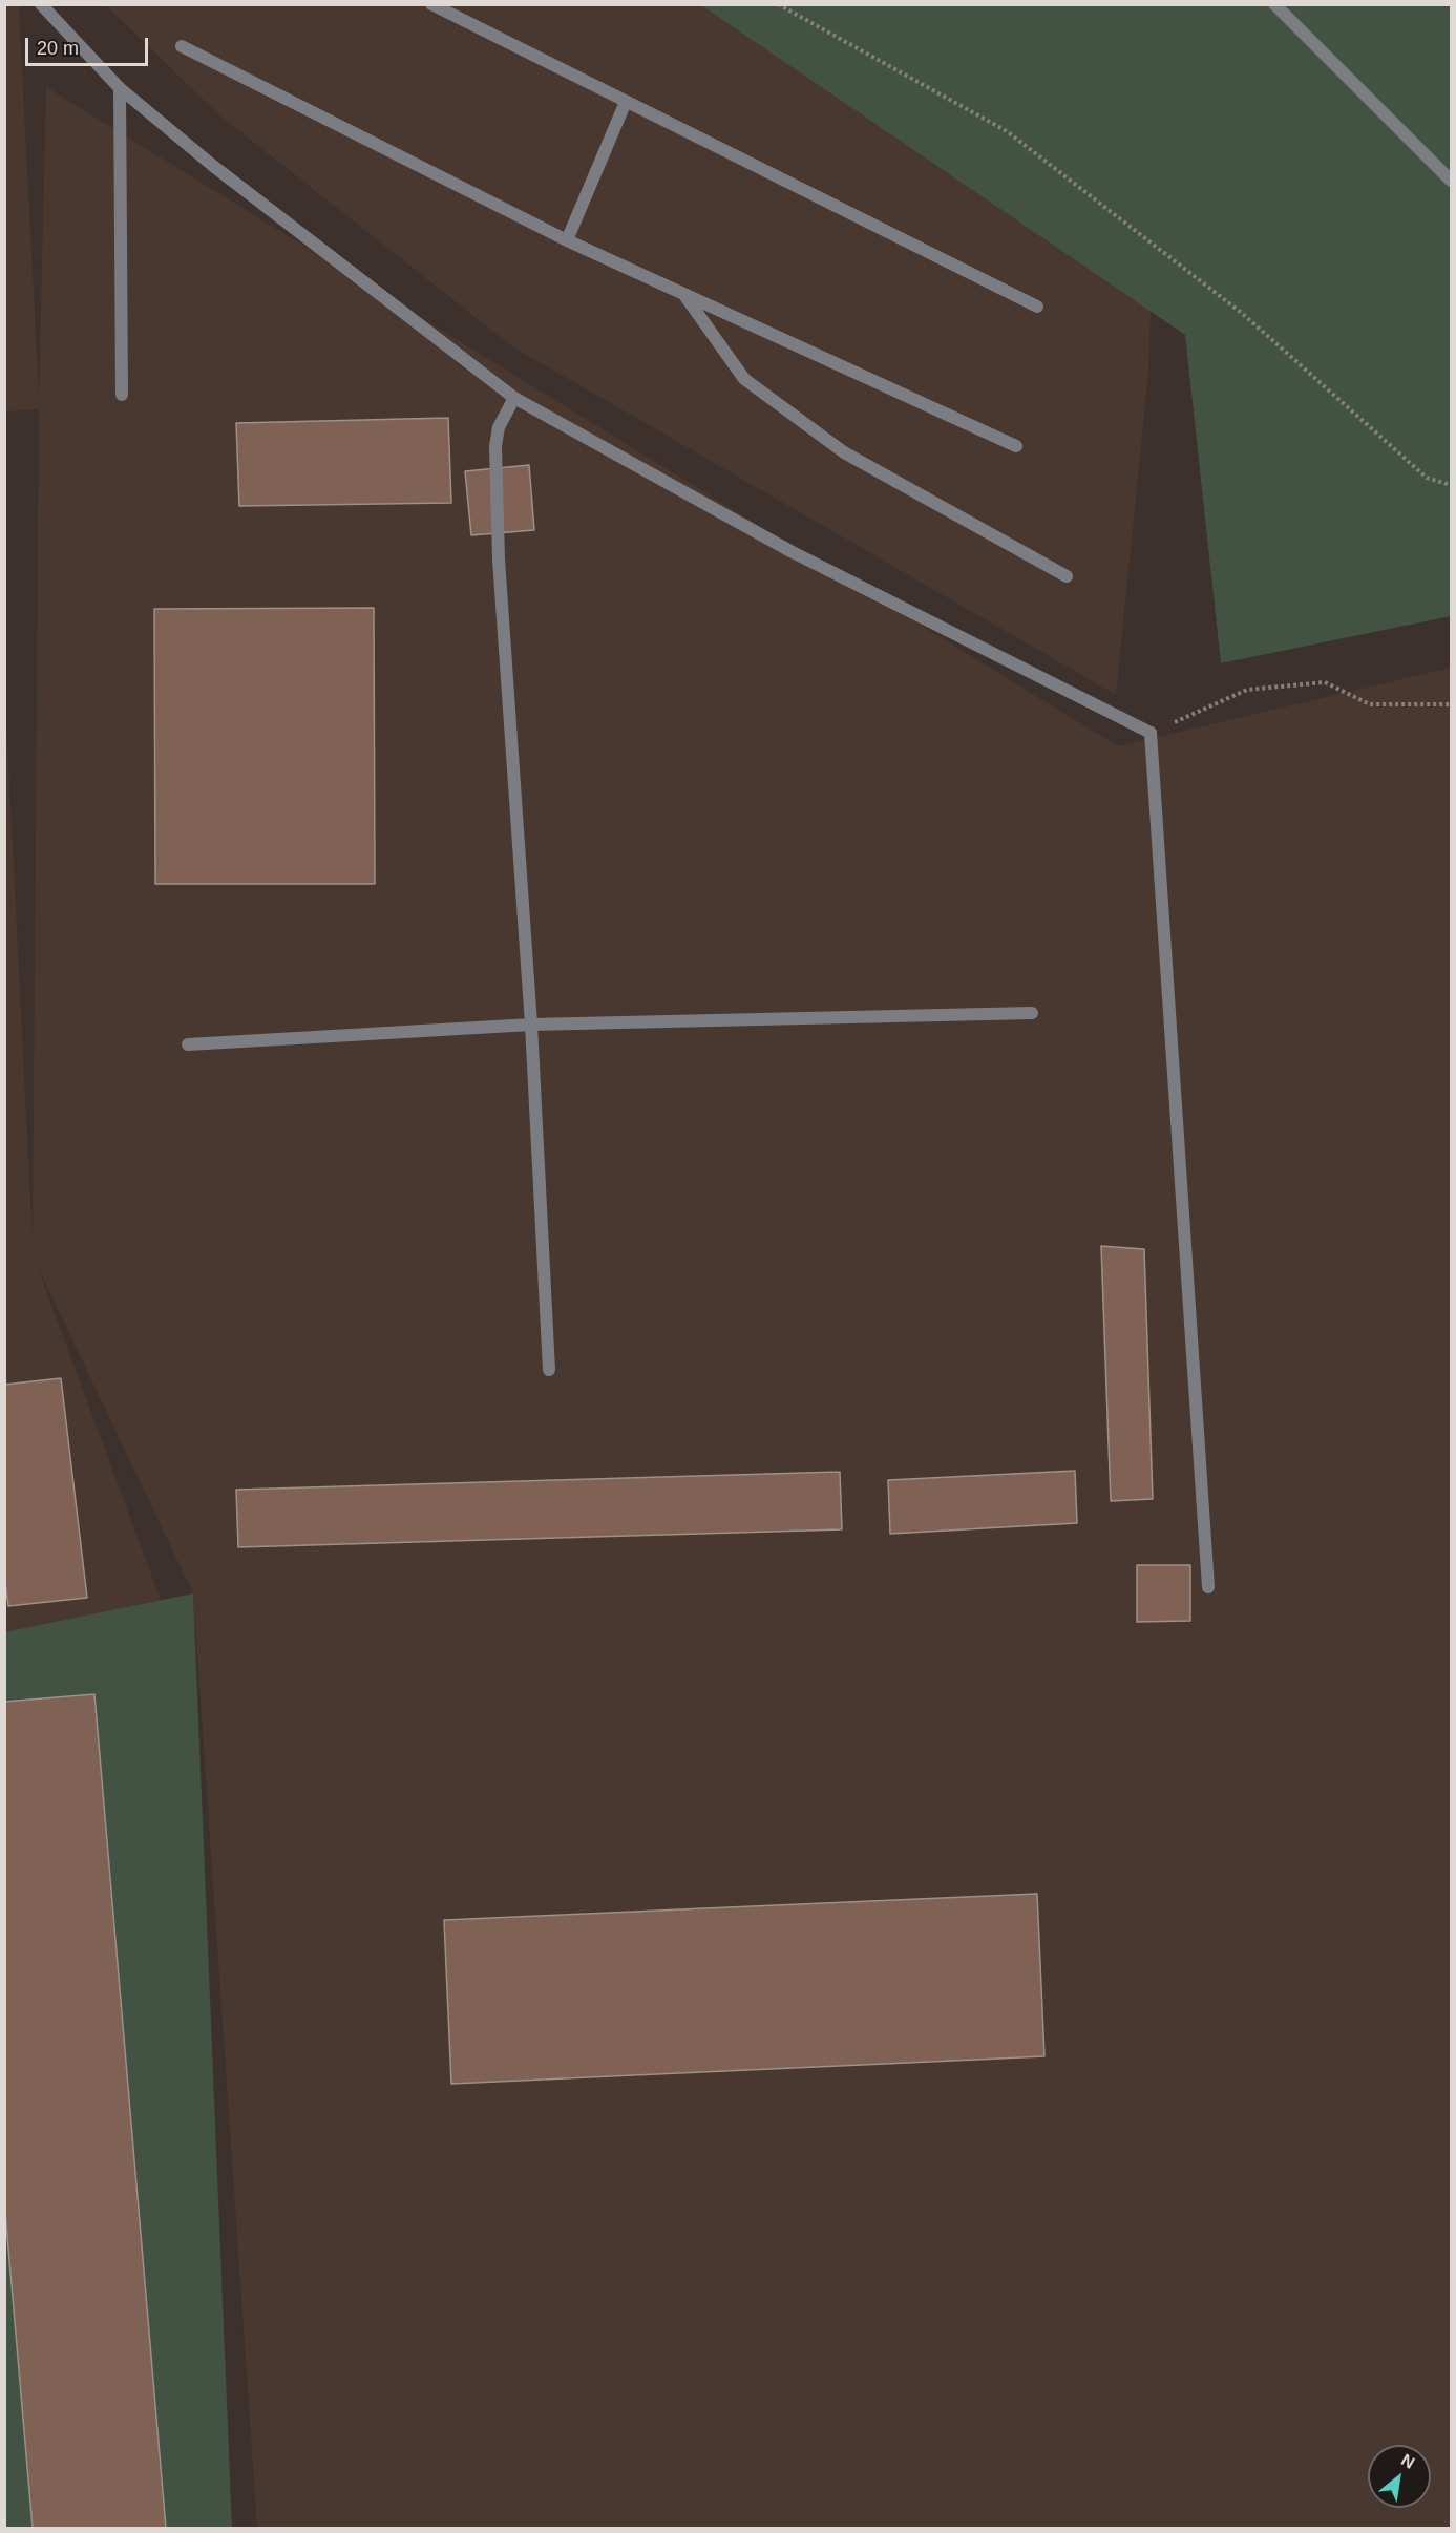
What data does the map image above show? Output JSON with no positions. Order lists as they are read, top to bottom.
{
  "scale_bar": "20 m",
  "north": "top right"
}
